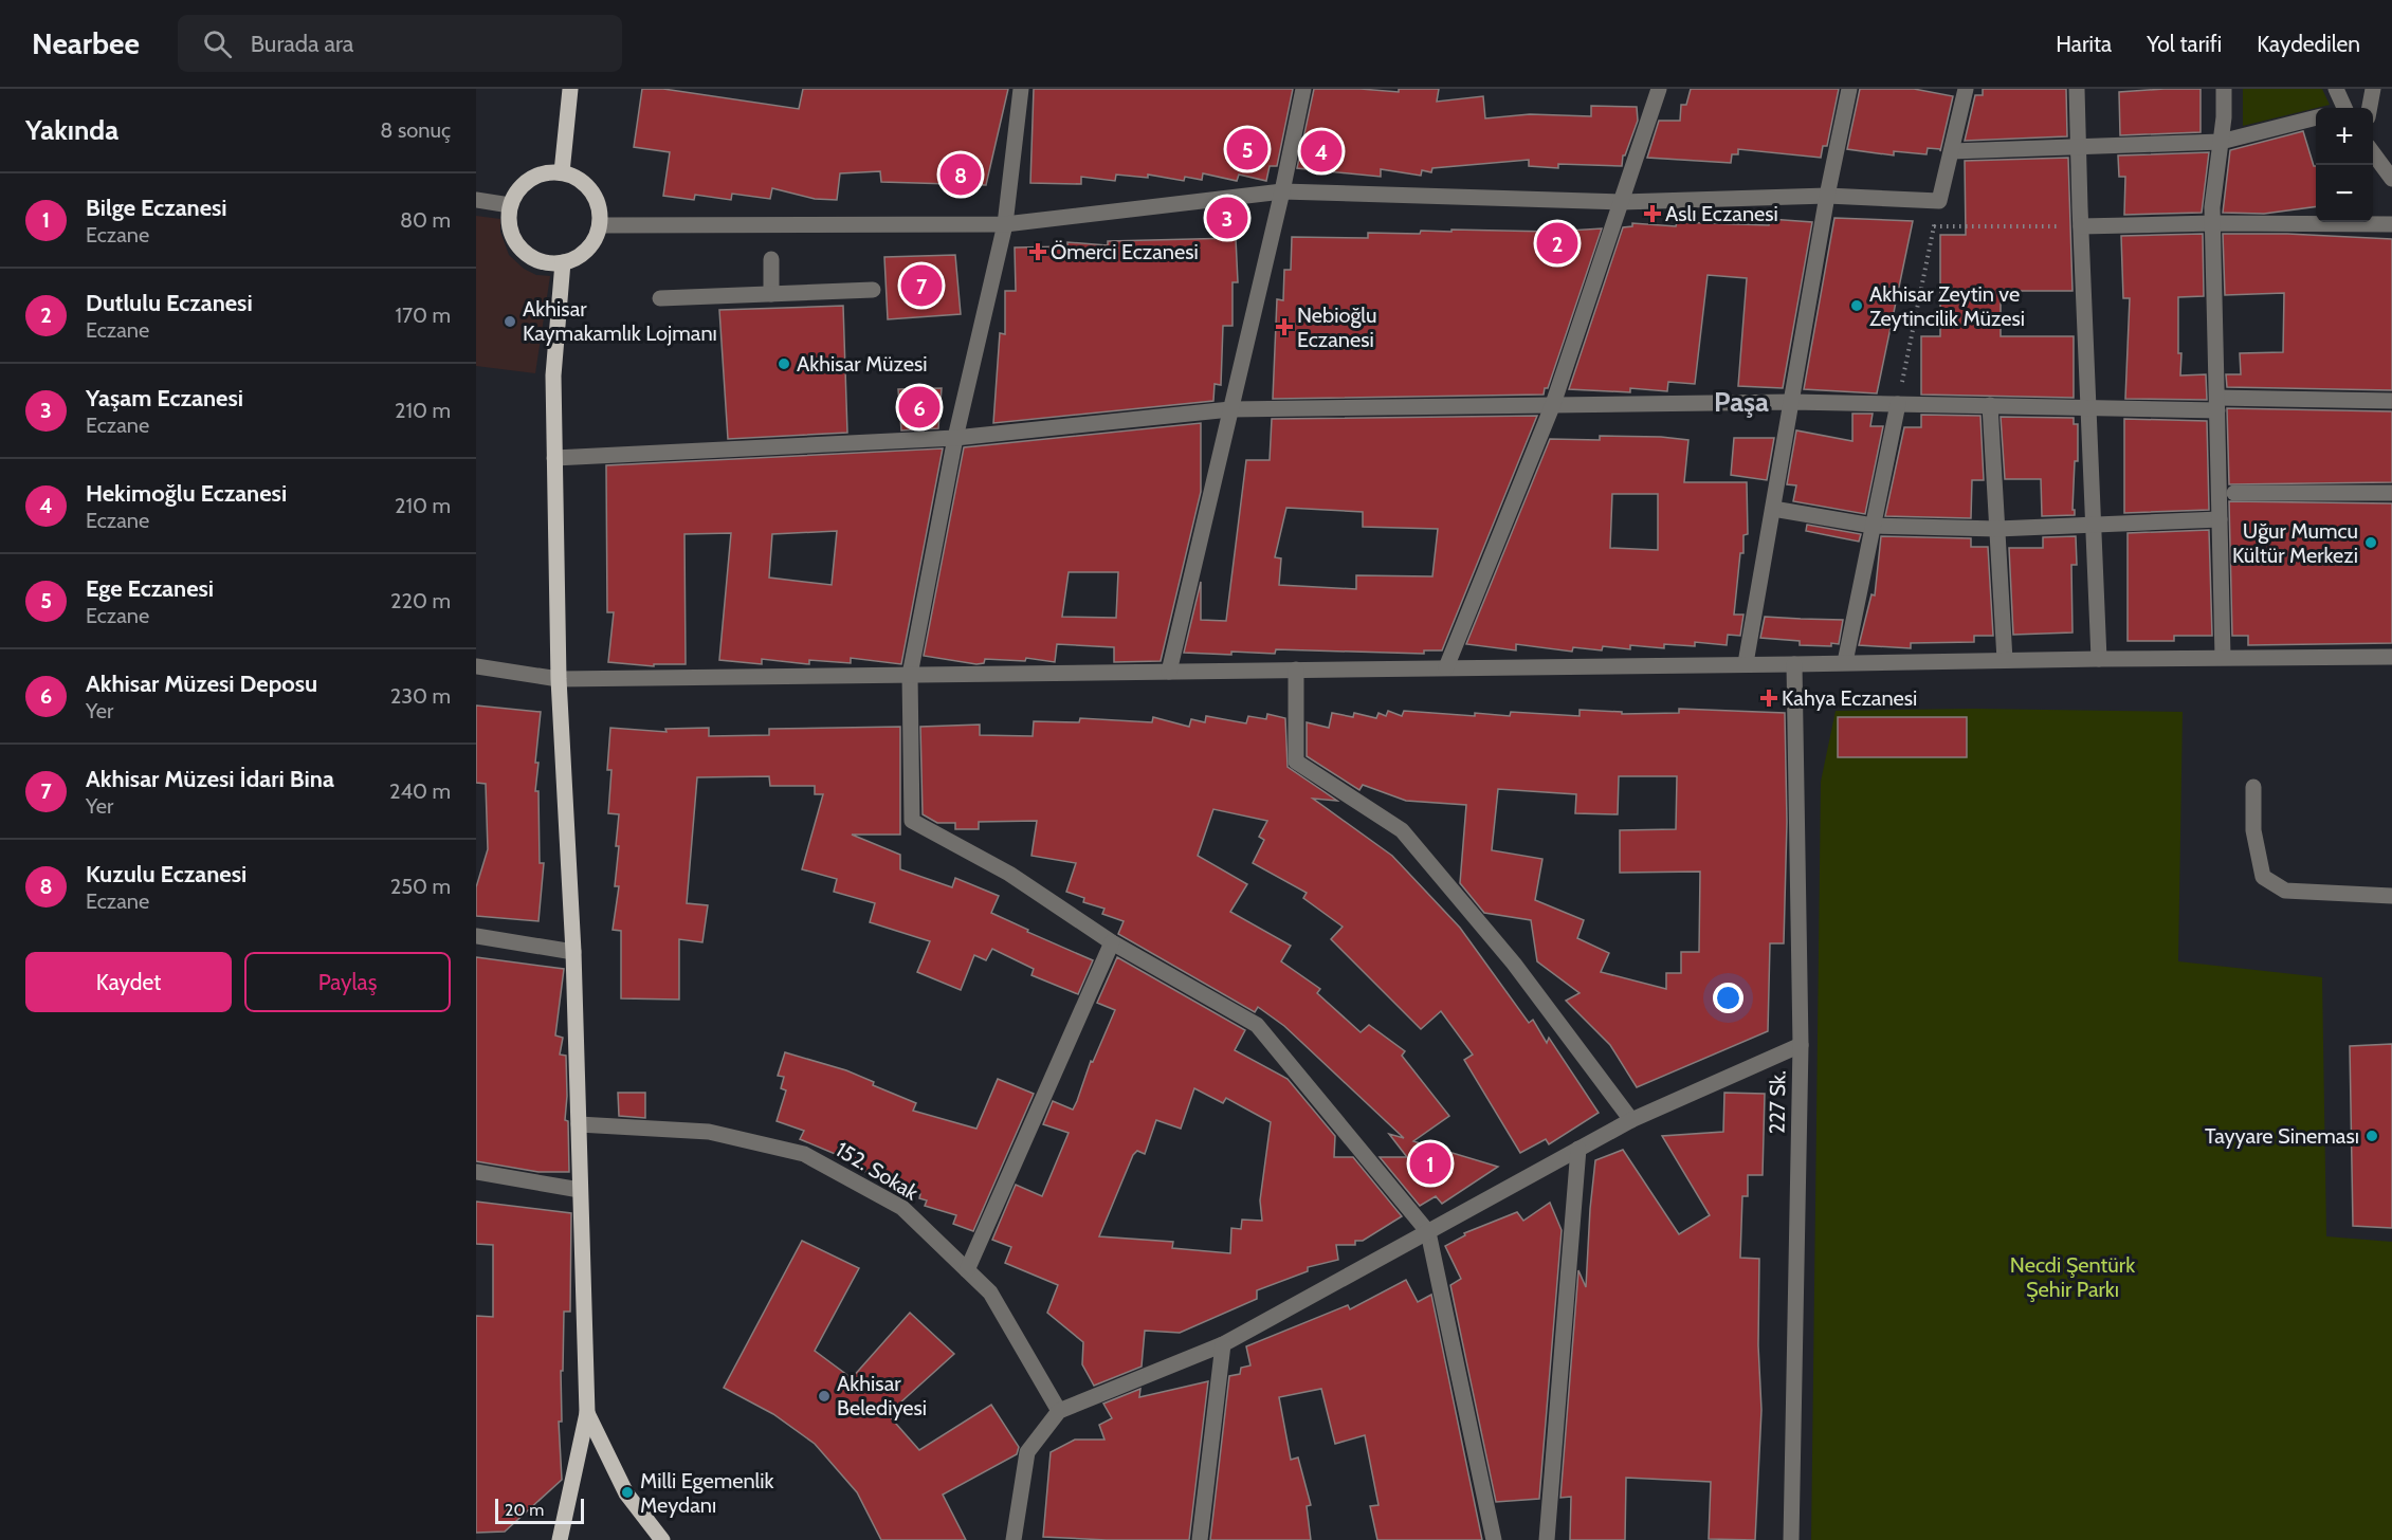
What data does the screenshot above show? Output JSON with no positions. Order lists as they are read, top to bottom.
{
  "streets": {
    "street": ["227 Sk.", "152. Sokak"]
  },
  "districts": ["Paşa"],
  "parks": ["Necdi Şentürk Şehir Parkı"],
  "places": {
    "health": [
      "Aslı Eczanesi",
      "Ömerci Eczanesi",
      "Nebioğlu Eczanesi",
      "Kahya Eczanesi"
    ],
    "other": [
      "Akhisar Zeytin ve Zeytincilik Müzesi",
      "Akhisar Kaymakamlık Lojmanı",
      "Akhisar Müzesi",
      "Uğur Mumcu Kültür Merkezi",
      "Tayyare Sineması",
      "Akhisar Belediyesi",
      "Milli Egemenlik Meydanı"
    ]
  },
  "scale_bar": "20 m",
  "page": {
    "header": "Nearbee",
    "search": "Burada ara",
    "nav": ["Harita", "Yol tarifi", "Kaydedilen"],
    "heading": ["Yakında", "8 sonuç"],
    "map_buttons": ["+", "−"],
    "pins": [
      "5",
      "4",
      "8",
      "3",
      "2",
      "7",
      "6",
      "1"
    ],
    "list": [
      {
        "mark": "1",
        "name": "Bilge Eczanesi",
        "note": "Eczane",
        "value": "80 m"
      },
      {
        "mark": "2",
        "name": "Dutlulu Eczanesi",
        "note": "Eczane",
        "value": "170 m"
      },
      {
        "mark": "3",
        "name": "Yaşam Eczanesi",
        "note": "Eczane",
        "value": "210 m"
      },
      {
        "mark": "4",
        "name": "Hekimoğlu Eczanesi",
        "note": "Eczane",
        "value": "210 m"
      },
      {
        "mark": "5",
        "name": "Ege Eczanesi",
        "note": "Eczane",
        "value": "220 m"
      },
      {
        "mark": "6",
        "name": "Akhisar Müzesi Deposu",
        "note": "Yer",
        "value": "230 m"
      },
      {
        "mark": "7",
        "name": "Akhisar Müzesi İdari Bina",
        "note": "Yer",
        "value": "240 m"
      },
      {
        "mark": "8",
        "name": "Kuzulu Eczanesi",
        "note": "Eczane",
        "value": "250 m"
      }
    ],
    "buttons": ["Kaydet", "Paylaş"],
    "scale": "20 m"
  }
}
